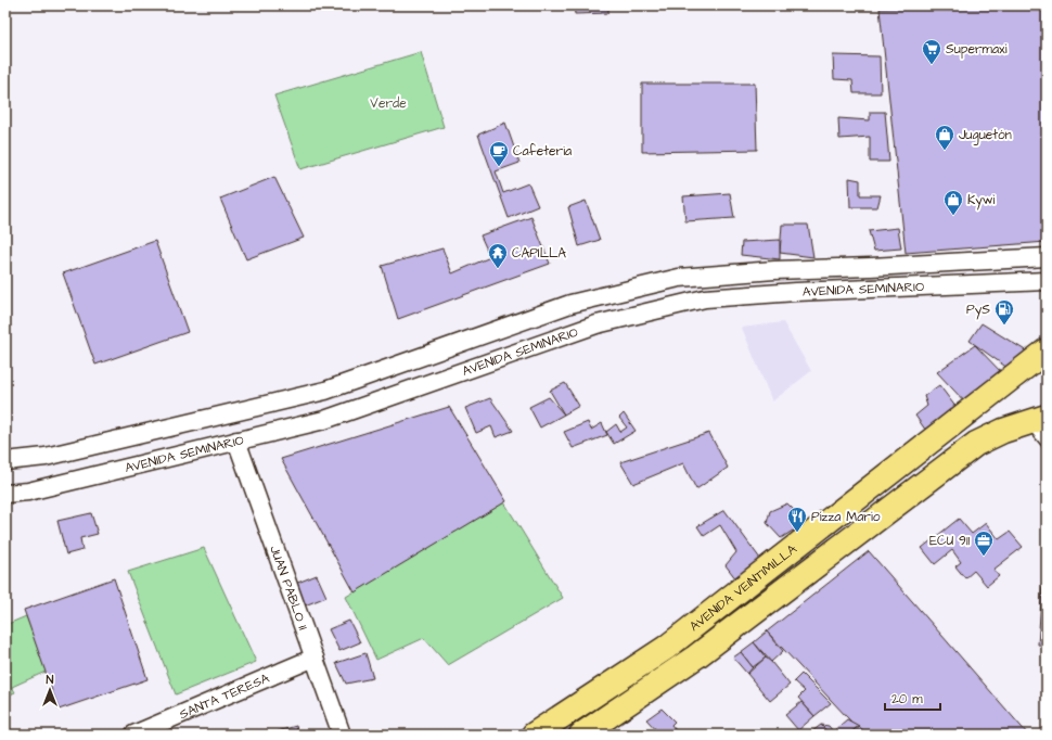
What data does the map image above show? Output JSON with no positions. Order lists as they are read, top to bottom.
{
  "streets": {
    "main road": ["AVENIDA VEINTIMILLA"],
    "street": ["AVENIDA SEMINARIO", "JUAN PABLO II", "SANTA TERESA"]
  },
  "crossings": [
    ["AVENIDA SEMINARIO", "JUAN PABLO II"],
    ["JUAN PABLO II", "SANTA TERESA"]
  ],
  "parks": ["Verde"],
  "places": {
    "supermarket": ["Supermaxi"],
    "shop": ["Juguetón", "Kywi"],
    "cafe": ["Cafeteria"],
    "temple": ["CAPILLA"],
    "fuel station": ["PyS"],
    "restaurant": ["Pizza Mario"],
    "office": ["ECU 911"]
  },
  "scale_bar": "20 m",
  "north": "top"
}
